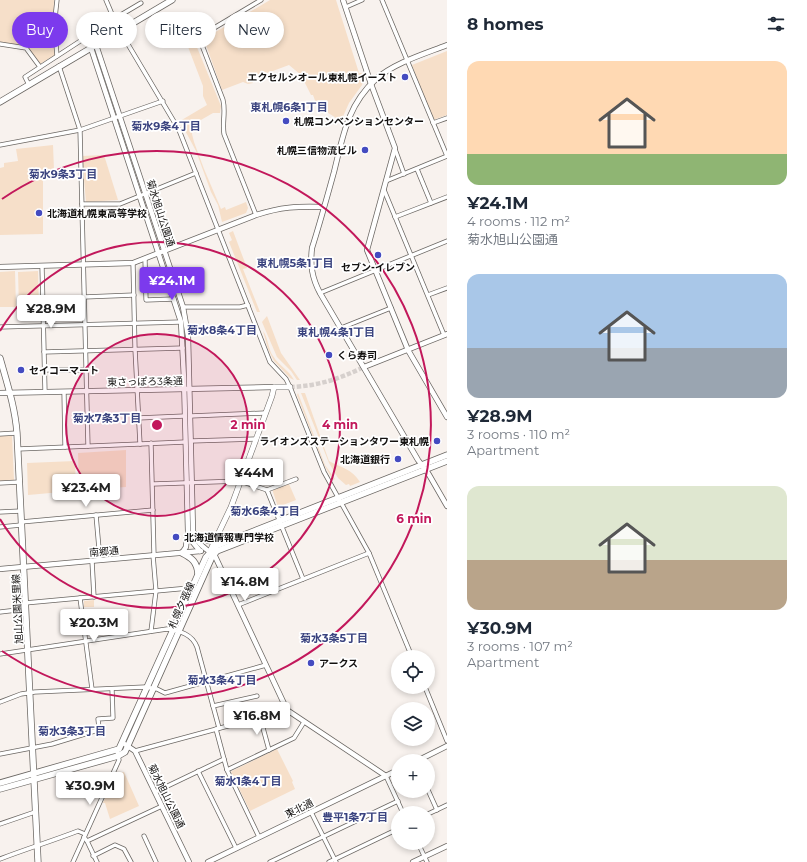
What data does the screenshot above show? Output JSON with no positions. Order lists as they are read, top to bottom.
{
  "streets": {
    "main road": ["東さっぽろ3条通", "札幌夕張線", "旭山公園米里線"],
    "street": ["菊水旭山公園通", "南郷通", "東北通"]
  },
  "crossings": [
    ["菊水旭山公園通", "東さっぽろ3条通"],
    ["菊水旭山公園通", "南郷通"],
    ["菊水旭山公園通", "札幌夕張線"],
    ["東さっぽろ3条通", "旭山公園米里線"],
    ["南郷通", "札幌夕張線"],
    ["南郷通", "旭山公園米里線"],
    ["札幌夕張線", "旭山公園米里線"]
  ],
  "districts": [
    "東札幌6条1丁目",
    "菊水9条4丁目",
    "菊水9条3丁目",
    "東札幌5条1丁目",
    "菊水8条4丁目",
    "東札幌4条1丁目",
    "菊水7条3丁目",
    "菊水6条4丁目",
    "菊水3条5丁目",
    "菊水3条4丁目",
    "菊水3条3丁目",
    "菊水1条4丁目",
    "豊平1条7丁目"
  ],
  "places": [
    "エクセルシオール東札幌イースト",
    "札幌コンベンションセンター",
    "札幌三信物流ビル",
    "北海道札幌東高等学校",
    "セブン-イレブン",
    "くら寿司",
    "セイコーマート",
    "ライオンズステーションタワー東札幌",
    "北海道銀行",
    "北海道情報専門学校",
    "アークス"
  ],
  "page": {
    "heading": "8 homes",
    "chip": [
      "Buy",
      "Rent",
      "Filters",
      "New"
    ],
    "list": [
      {
        "name": "¥24.1M",
        "note": "4 rooms · 112 m² · 菊水旭山公園通"
      },
      {
        "name": "¥28.9M",
        "note": "3 rooms · 110 m² · Apartment"
      },
      {
        "name": "¥30.9M",
        "note": "3 rooms · 107 m² · Apartment"
      }
    ],
    "price": [
      "¥24.1M",
      "¥28.9M",
      "¥44M",
      "¥23.4M",
      "¥14.8M",
      "¥20.3M",
      "¥16.8M",
      "¥30.9M"
    ],
    "map_buttons": ["+", "−"]
  },
  "rings": ["2 min", "4 min", "6 min"]
}
